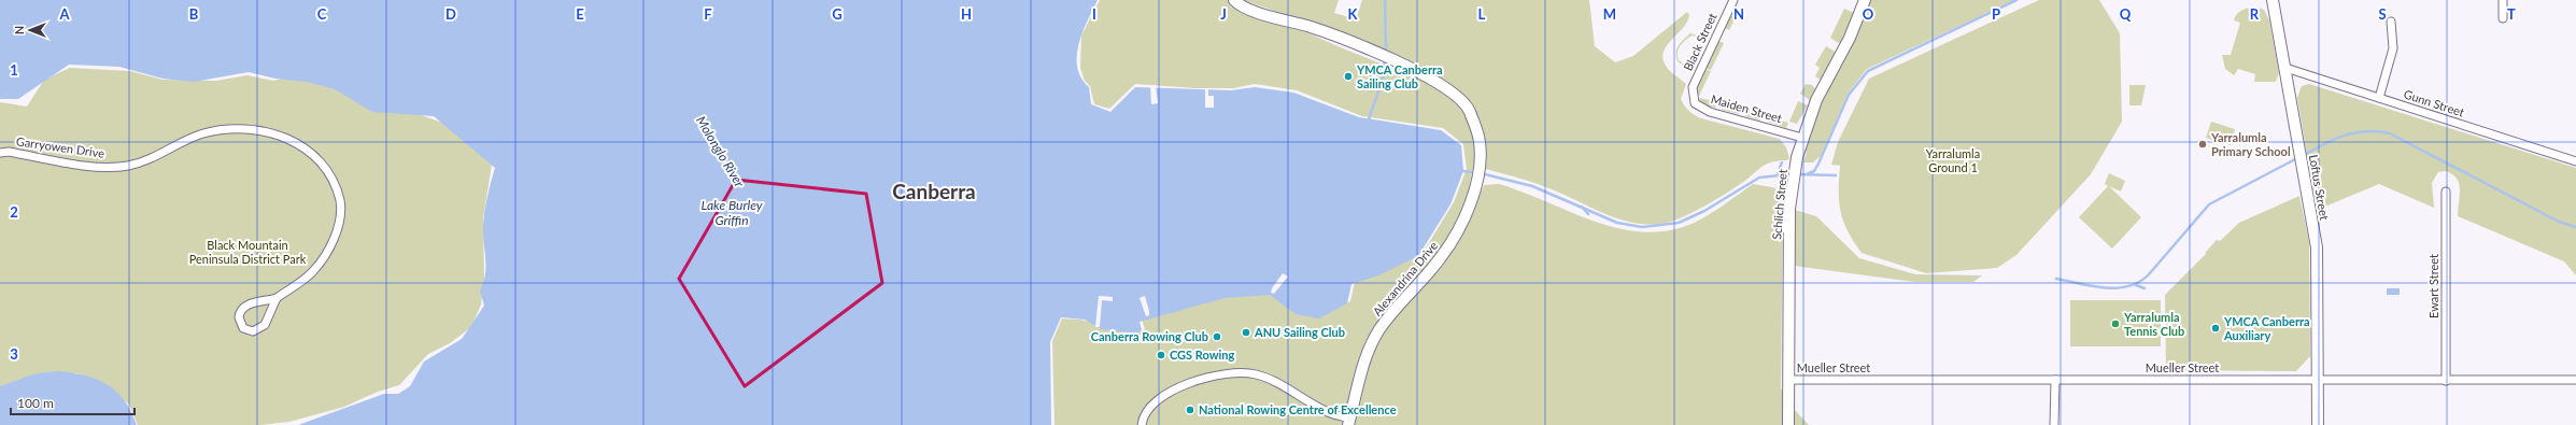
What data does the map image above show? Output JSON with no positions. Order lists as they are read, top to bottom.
{
  "streets": {
    "street": [
      "Black Street",
      "Gunn Street",
      "Maiden Street",
      "Garryowen Drive",
      "Loftus Street",
      "Schlich Street",
      "Alexandrina Drive",
      "Ewart Street",
      "Mueller Street"
    ]
  },
  "crossings": [
    ["Black Street", "Maiden Street"],
    ["Gunn Street", "Loftus Street"],
    ["Maiden Street", "Schlich Street"],
    ["Loftus Street", "Mueller Street"],
    ["Schlich Street", "Mueller Street"],
    ["Ewart Street", "Mueller Street"]
  ],
  "districts": ["Canberra"],
  "water": ["Molonglo River", "Lake Burley Griffin"],
  "parks": ["Yarralumla Ground 1", "Black Mountain Peninsula District Park"],
  "places": [
    "YMCA Canberra Sailing Club",
    "Yarralumla Primary School",
    "Yarralumla Tennis Club",
    "YMCA Canberra Auxiliary",
    "ANU Sailing Club",
    "Canberra Rowing Club",
    "CGS Rowing",
    "National Rowing Centre of Excellence"
  ],
  "scale_bar": "100 m",
  "north": "left",
  "grid": {
    "columns": [
      "A",
      "B",
      "C",
      "D",
      "E",
      "F",
      "G",
      "H",
      "I",
      "J",
      "K",
      "L",
      "M",
      "N",
      "O",
      "P",
      "Q",
      "R",
      "S",
      "T"
    ],
    "rows": ["1", "2", "3"]
  }
}
